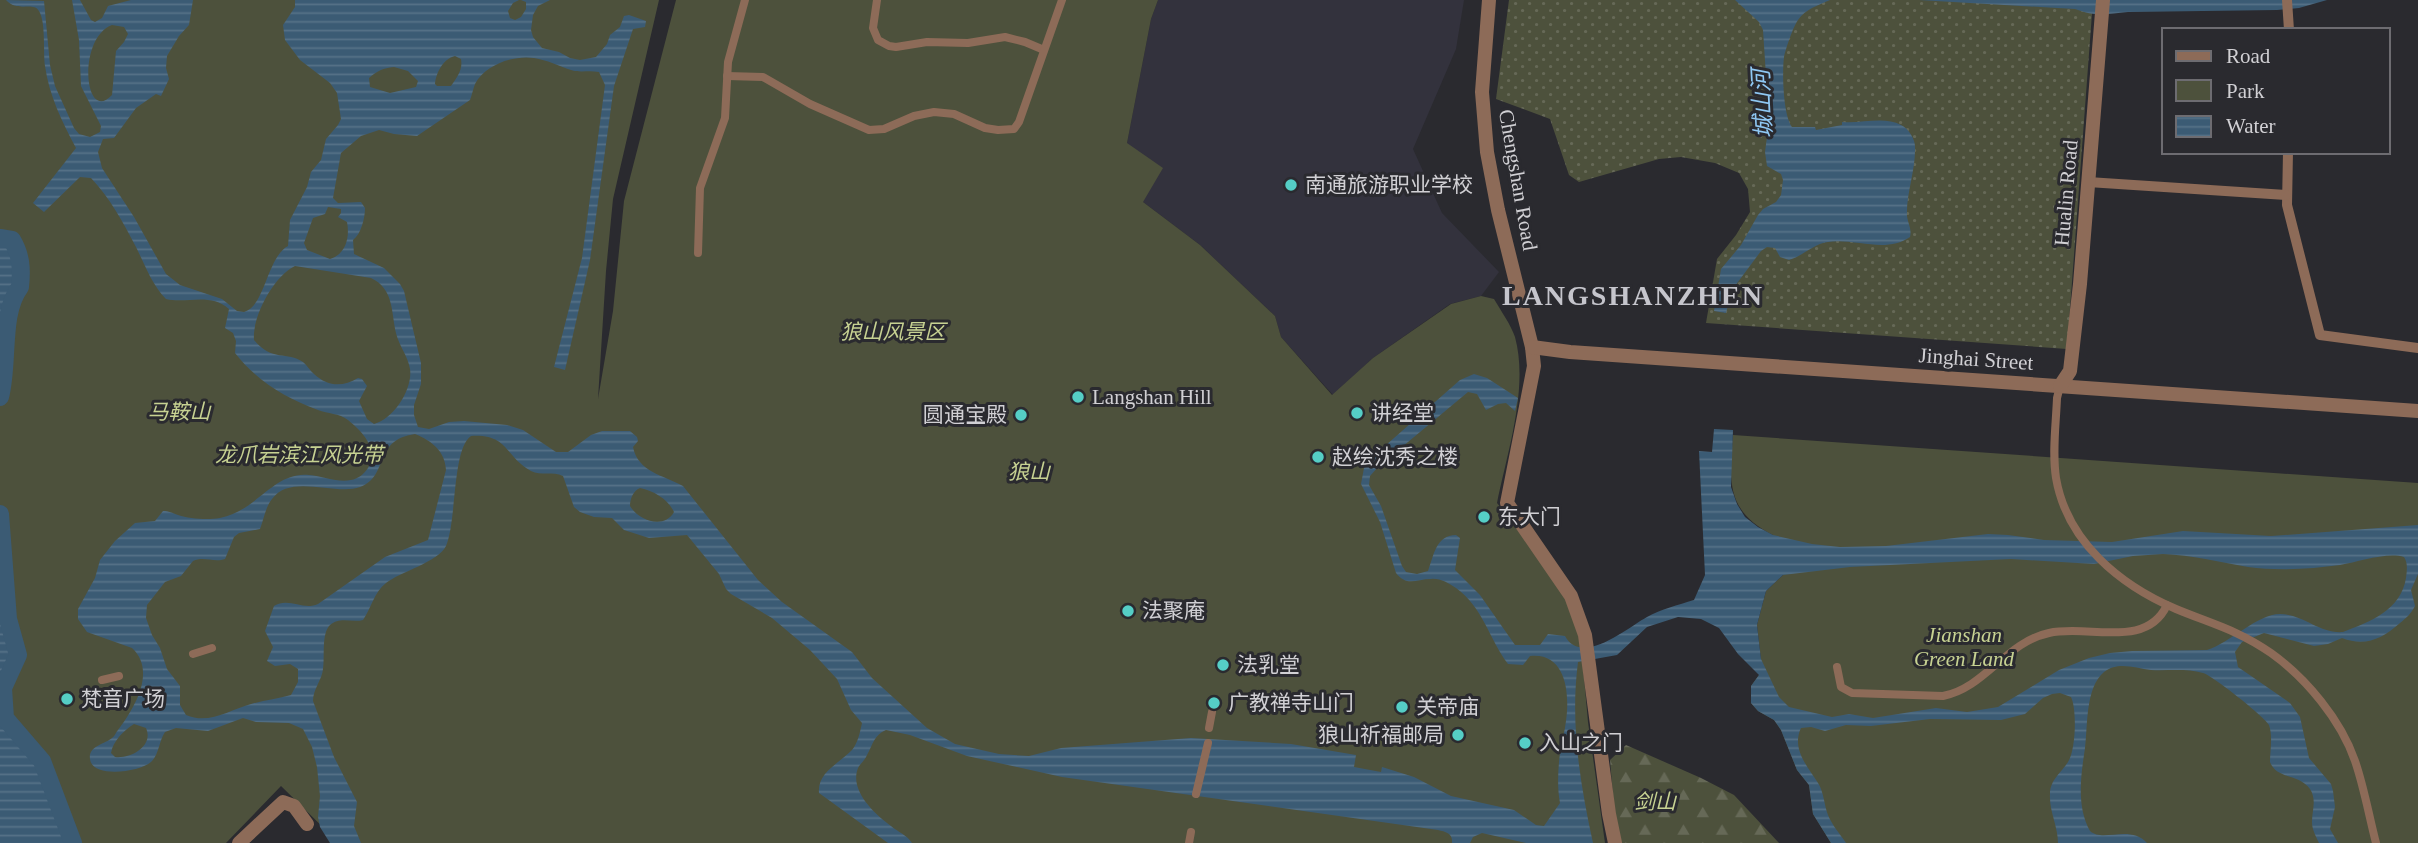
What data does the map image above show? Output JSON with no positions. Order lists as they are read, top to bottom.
{
  "streets": {
    "street": ["Chengshan Road", "Hualin Road", "Jinghai Street"]
  },
  "crossings": [
    ["Chengshan Road", "Jinghai Street"],
    ["Hualin Road", "Jinghai Street"]
  ],
  "districts": ["LANGSHANZHEN"],
  "water": ["城山河"],
  "parks": [
    "狼山风景区",
    "马鞍山",
    "龙爪岩滨江风光带",
    "狼山",
    "Jianshan Green Land",
    "剑山"
  ],
  "places": [
    "南通旅游职业学校",
    "Langshan Hill",
    "讲经堂",
    "圆通宝殿",
    "赵绘沈秀之楼",
    "东大门",
    "法聚庵",
    "法乳堂",
    "梵音广场",
    "广教禅寺山门",
    "关帝庙",
    "狼山祈福邮局",
    "入山之门"
  ],
  "legend": ["Road", "Park", "Water"]
}
